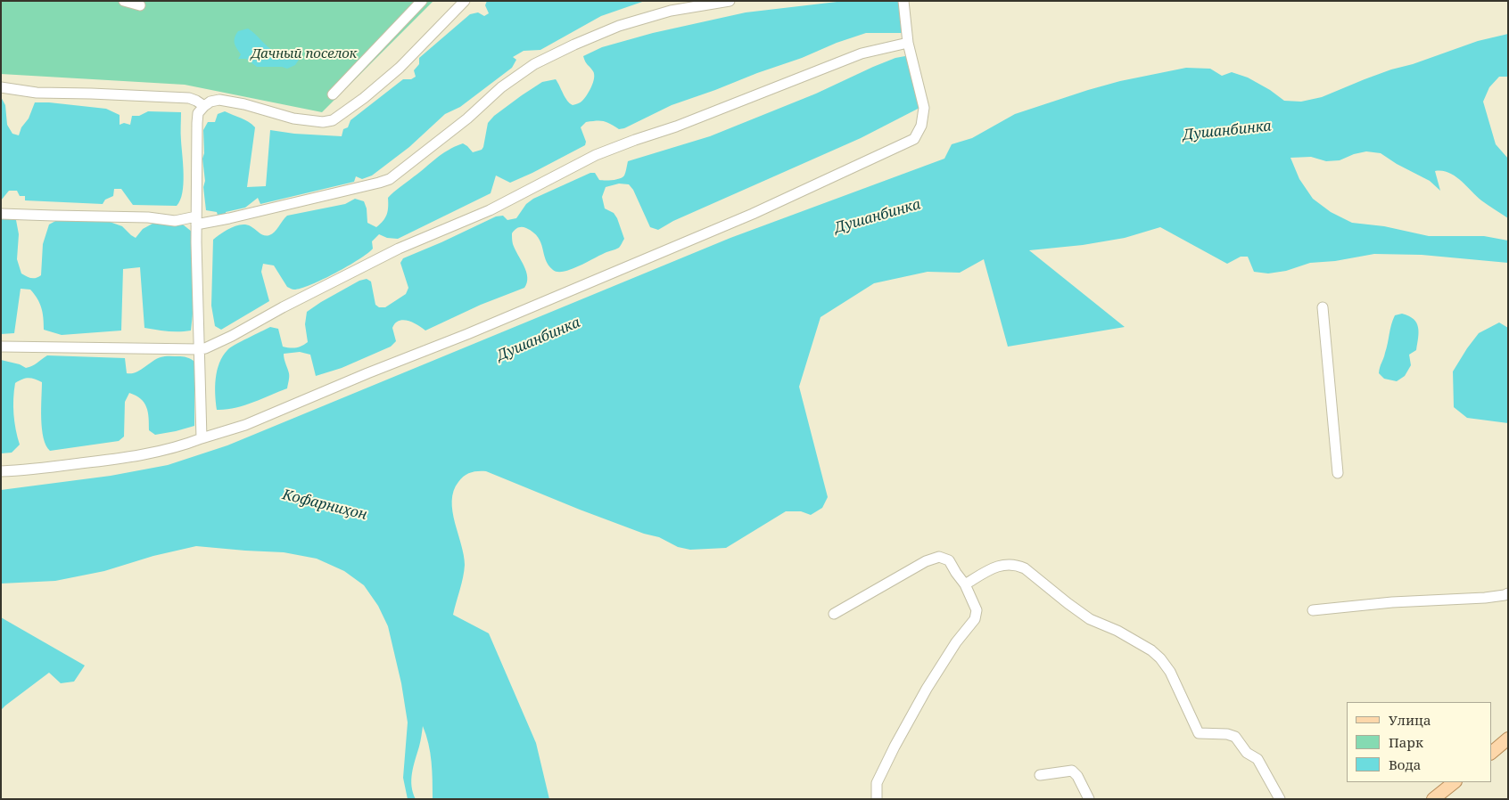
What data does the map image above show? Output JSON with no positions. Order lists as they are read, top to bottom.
{
  "water": ["Душанбинка", "Кофарниҳон"],
  "parks": ["Дачный поселок"],
  "legend": ["Улица", "Парк", "Вода"]
}
